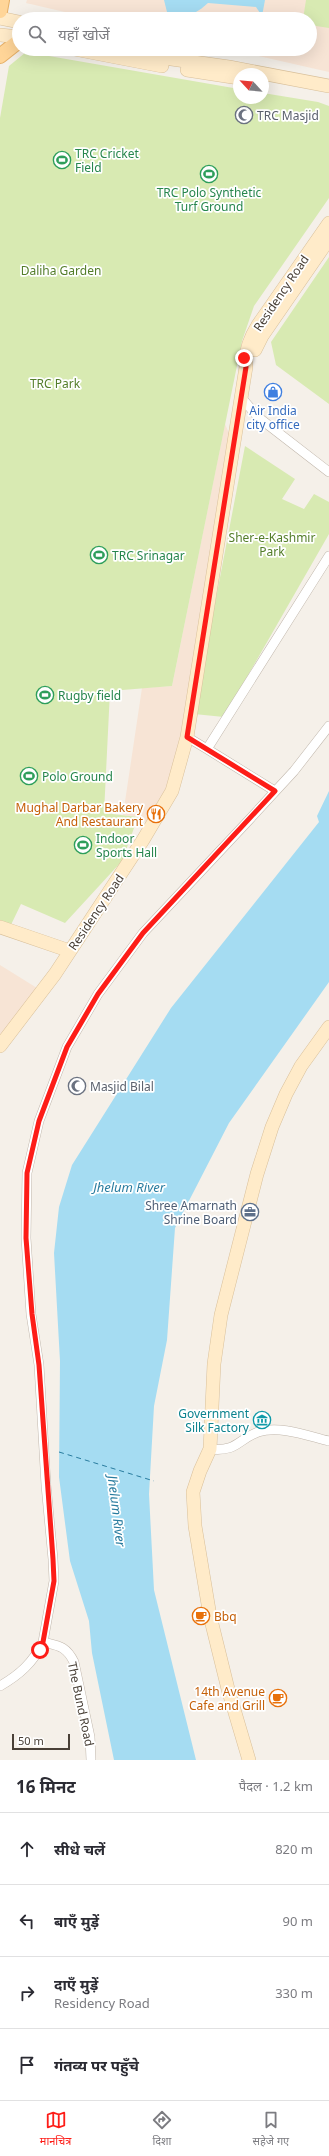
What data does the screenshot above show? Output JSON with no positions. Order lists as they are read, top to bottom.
{
  "streets": {
    "main road": ["Residency Road"],
    "street": ["The Bund Road"]
  },
  "water": ["Jhelum River"],
  "parks": ["Daliha Garden", "TRC Park", "Sher-e-Kashmir Park"],
  "places": {
    "mosque": ["TRC Masjid", "Masjid Bilal"],
    "sports": [
      "TRC Cricket Field",
      "TRC Polo Synthetic Turf Ground",
      "TRC Srinagar",
      "Rugby field",
      "Polo Ground",
      "Indoor Sports Hall"
    ],
    "shop": ["Air India city office"],
    "restaurant": ["Mughal Darbar Bakery And Restaurant"],
    "office": ["Shree Amarnath Shrine Board"],
    "museum": ["Government Silk Factory"],
    "cafe": ["Bbq", "14th Avenue Cafe and Grill"]
  },
  "scale_bar": "50 m",
  "north": "top left",
  "page": {
    "search": "यहाँ खोजें",
    "scale": "50 m",
    "heading": ["16 मिनट", "पैदल · 1.2 km"],
    "list": [
      ["सीधे चलें", "820 m"],
      ["बाएँ मुड़ें", "90 m"],
      ["दाएँ मुड़ें", "Residency Road", "330 m"],
      "गंतव्य पर पहुँचे"
    ],
    "nav": ["मानचित्र", "दिशा", "सहेजे गए"]
  }
}
